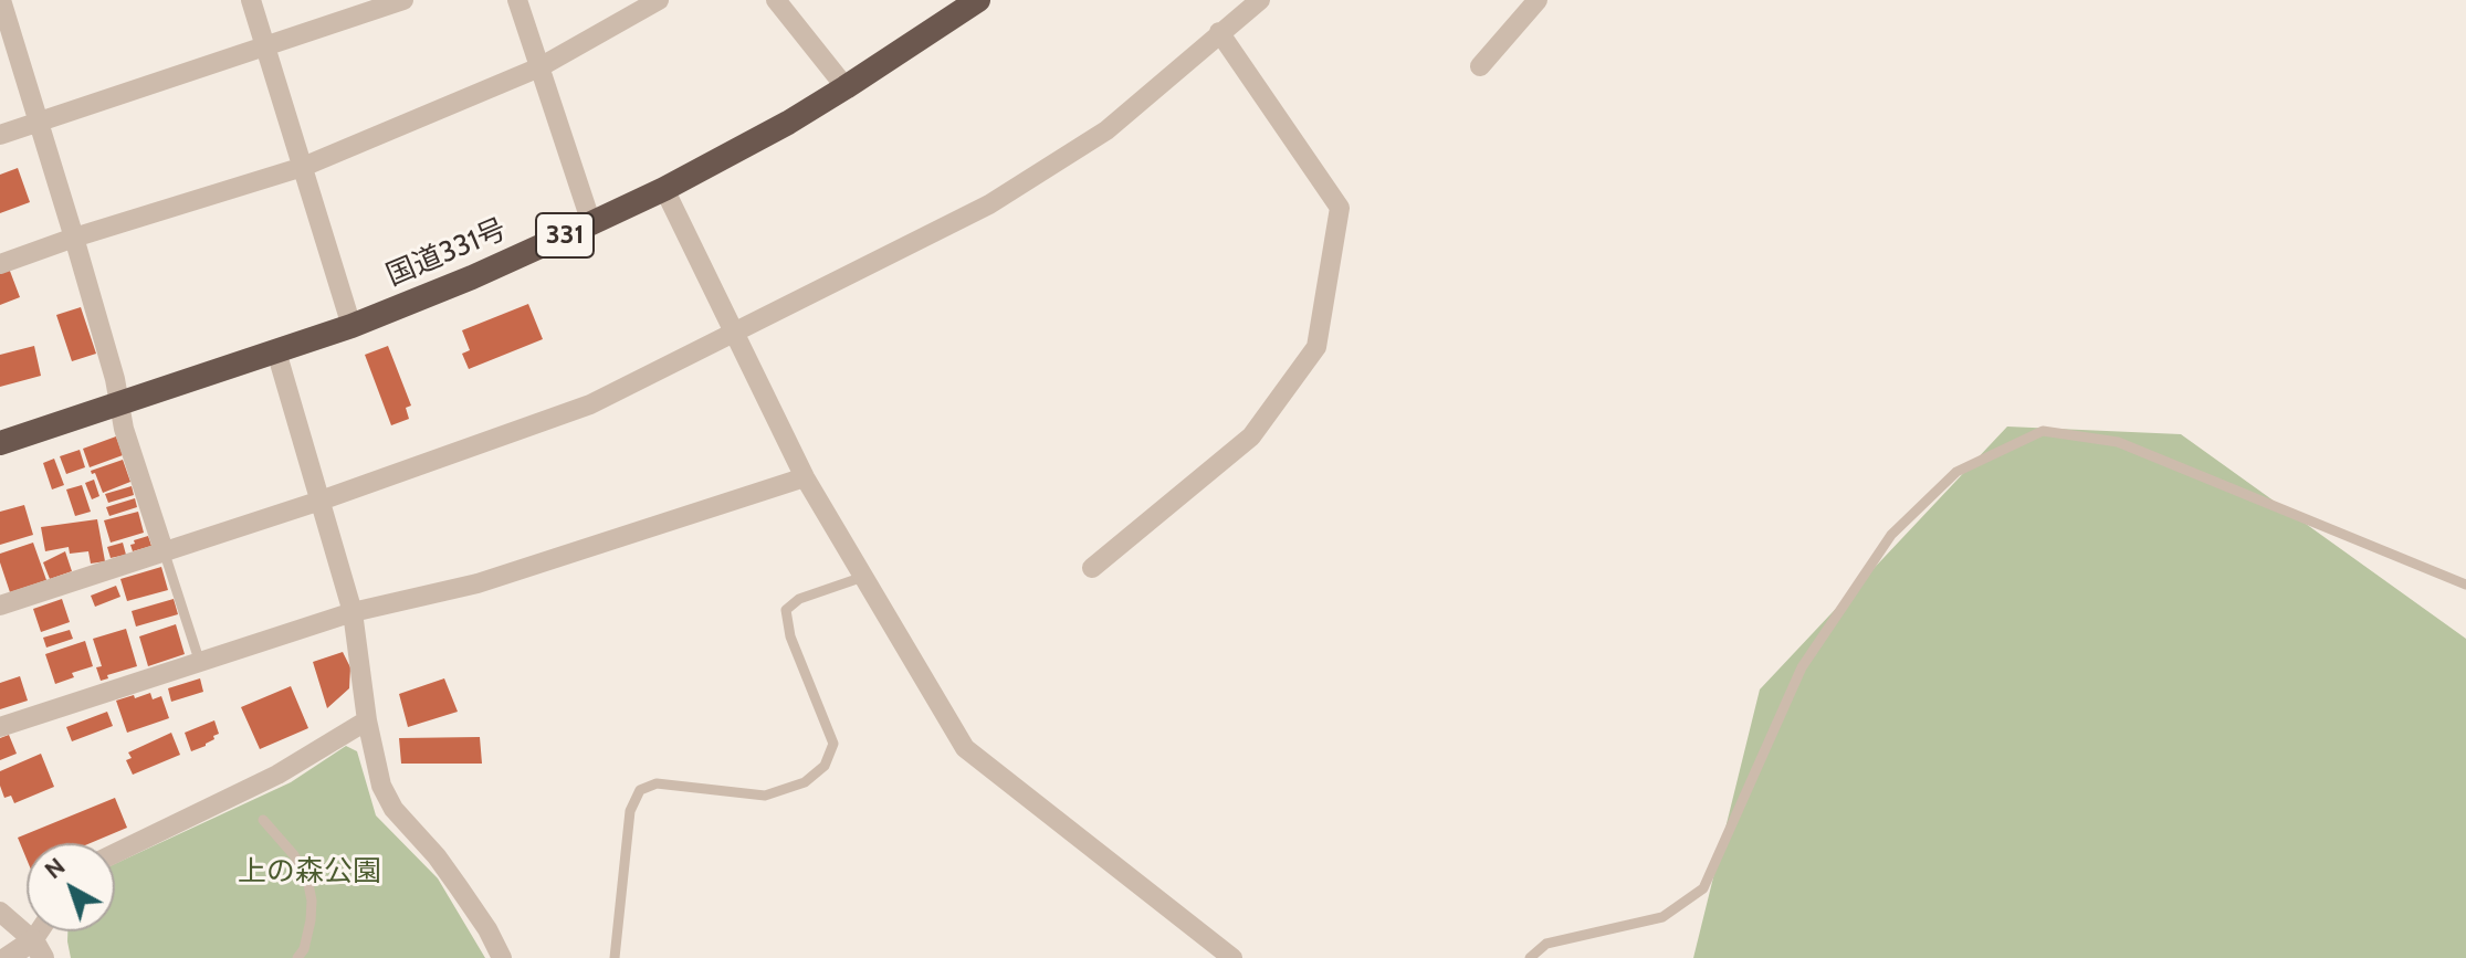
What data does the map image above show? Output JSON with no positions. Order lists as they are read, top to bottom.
{
  "streets": {
    "highway": ["331", "国道331号"]
  },
  "parks": ["上の森公園"],
  "north": "top left"
}
